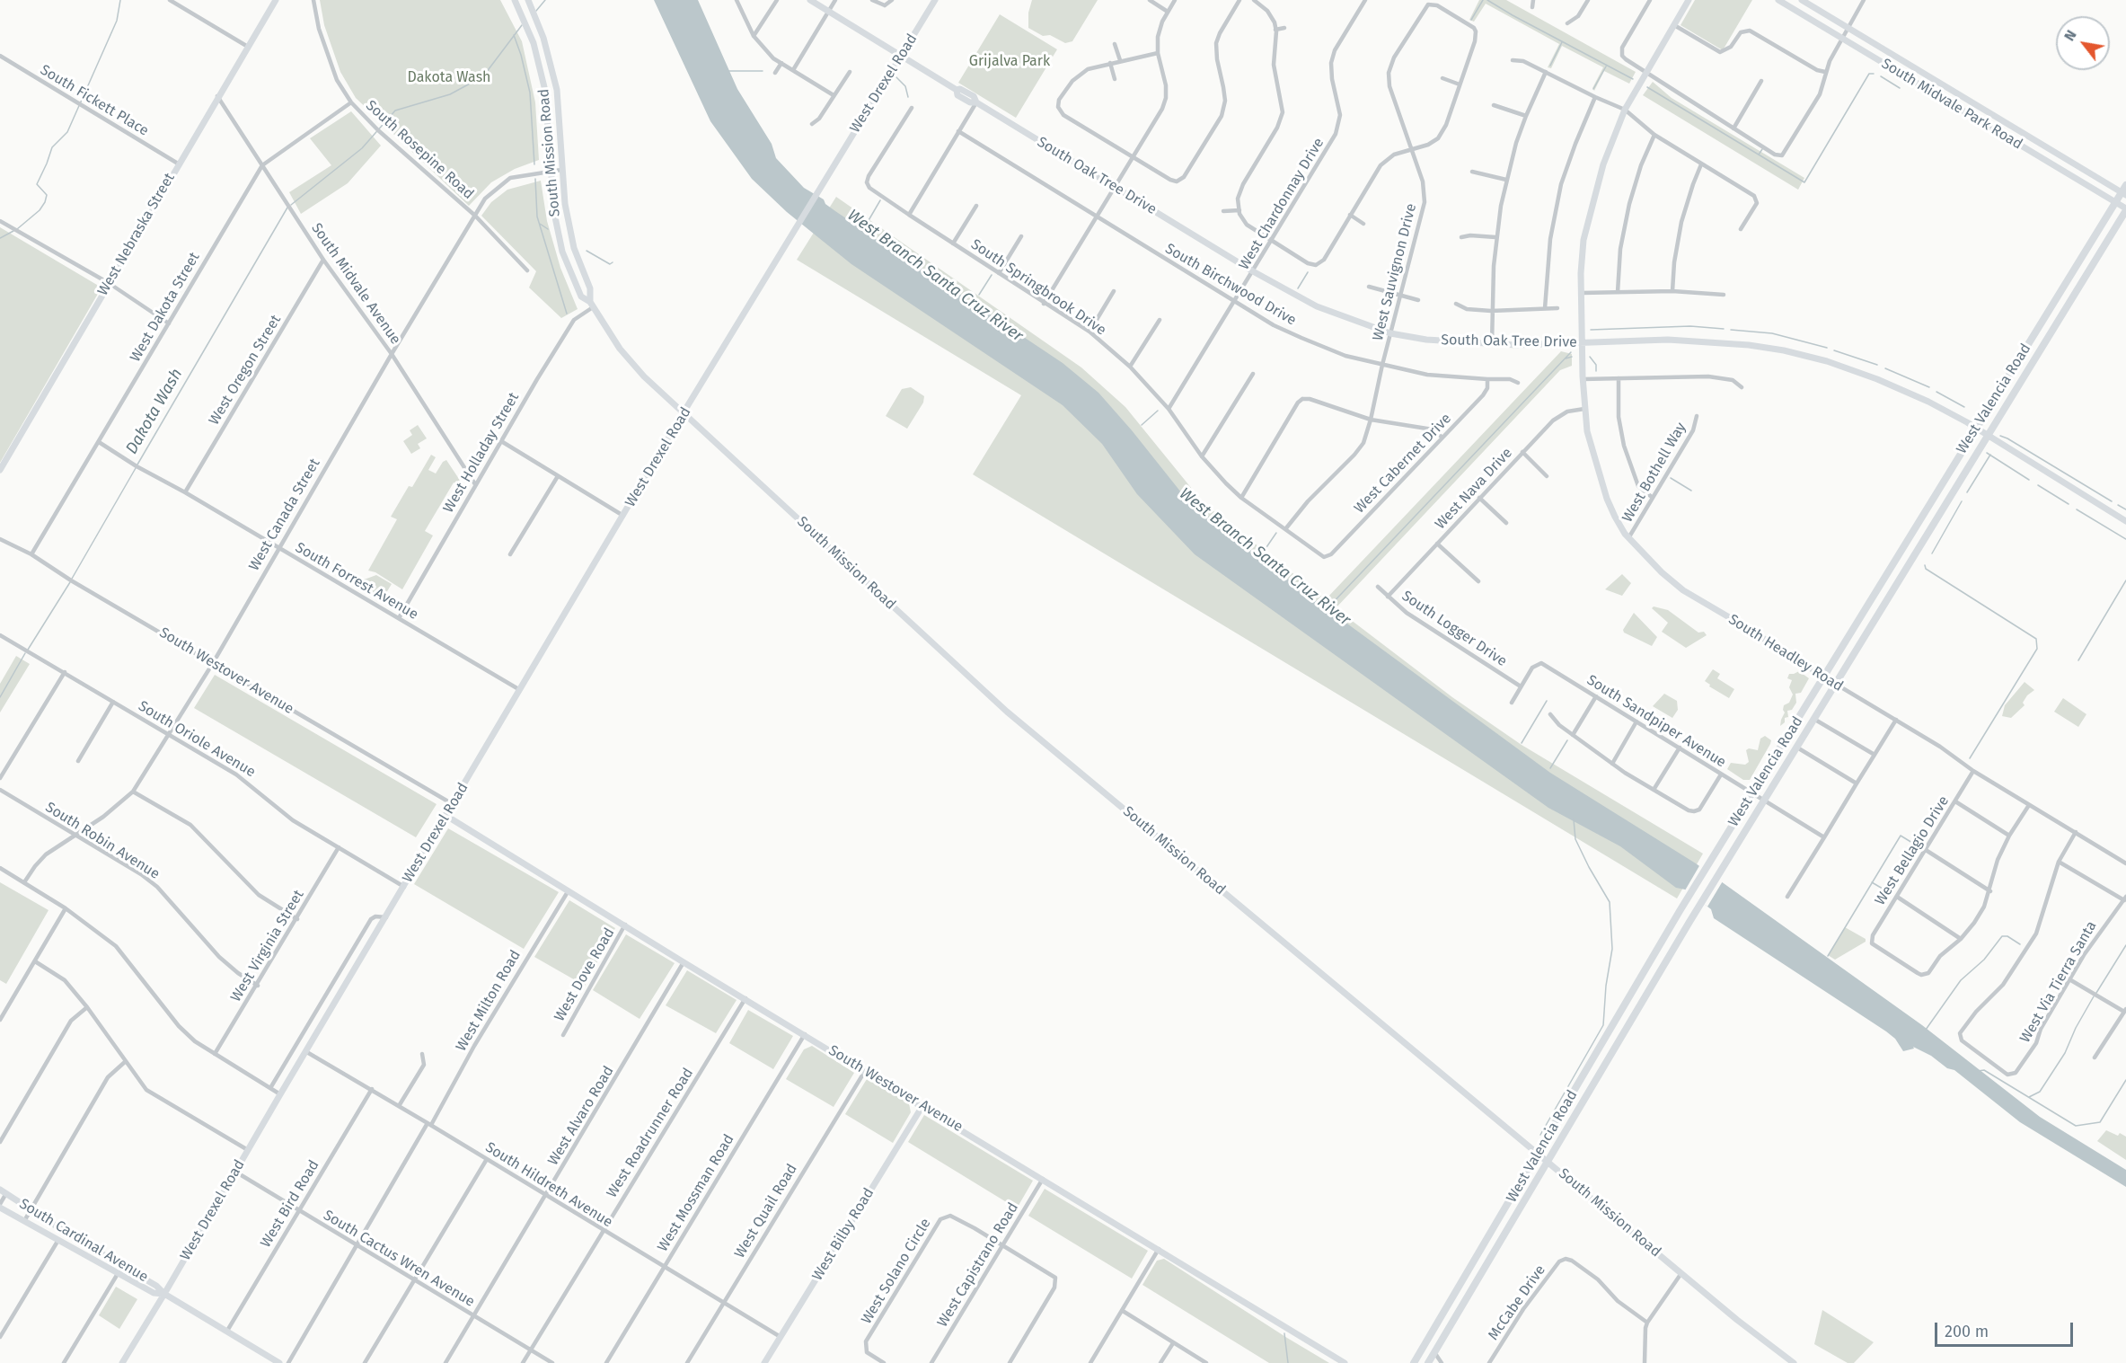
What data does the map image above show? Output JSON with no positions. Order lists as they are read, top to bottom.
{
  "streets": {
    "main road": ["West Valencia Road"],
    "street": [
      "West Drexel Road",
      "South Fickett Place",
      "South Midvale Park Road",
      "South Rosepine Road",
      "South Mission Road",
      "South Oak Tree Drive",
      "West Chardonnay Drive",
      "West Nebraska Street",
      "West Sauvignon Drive",
      "South Midvale Avenue",
      "South Birchwood Drive",
      "South Springbrook Drive",
      "West Dakota Street",
      "West Oregon Street",
      "West Holladay Street",
      "West Cabernet Drive",
      "West Bothell Way",
      "West Nava Drive",
      "West Canada Street",
      "South Forrest Avenue",
      "South Logger Drive",
      "South Headley Road",
      "South Westover Avenue",
      "South Sandpiper Avenue",
      "South Oriole Avenue",
      "South Robin Avenue",
      "West Bellagio Drive",
      "West Virginia Street",
      "West Dove Road",
      "West Via Tierra Santa",
      "West Milton Road",
      "West Alvaro Road",
      "West Roadrunner Road",
      "South Hildreth Avenue",
      "West Mossman Road",
      "West Bird Road",
      "West Quail Road",
      "West Bilby Road",
      "South Cardinal Avenue",
      "South Cactus Wren Avenue",
      "West Capistrano Road",
      "West Solano Circle",
      "McCabe Drive"
    ]
  },
  "crossings": [
    ["West Drexel Road", "South Mission Road"],
    ["West Drexel Road", "South Oak Tree Drive"],
    ["West Drexel Road", "South Forrest Avenue"],
    ["West Drexel Road", "South Westover Avenue"],
    ["West Drexel Road", "South Oriole Avenue"],
    ["West Drexel Road", "South Hildreth Avenue"],
    ["West Drexel Road", "South Cardinal Avenue"],
    ["West Drexel Road", "South Cactus Wren Avenue"],
    ["South Fickett Place", "West Nebraska Street"],
    ["South Midvale Park Road", "West Valencia Road"],
    ["South Rosepine Road", "West Dakota Street"],
    ["South Rosepine Road", "West Canada Street"],
    ["South Mission Road", "West Valencia Road"],
    ["South Mission Road", "West Holladay Street"],
    ["South Mission Road", "West Canada Street"],
    ["South Oak Tree Drive", "West Chardonnay Drive"],
    ["South Oak Tree Drive", "West Sauvignon Drive"],
    ["South Oak Tree Drive", "West Valencia Road"],
    ["South Oak Tree Drive", "South Headley Road"],
    ["West Chardonnay Drive", "South Birchwood Drive"],
    ["West Chardonnay Drive", "South Springbrook Drive"],
    ["West Nebraska Street", "South Midvale Avenue"],
    ["West Sauvignon Drive", "South Birchwood Drive"],
    ["West Sauvignon Drive", "South Springbrook Drive"],
    ["South Midvale Avenue", "West Dakota Street"],
    ["South Midvale Avenue", "West Oregon Street"],
    ["South Midvale Avenue", "West Holladay Street"],
    ["South Midvale Avenue", "West Canada Street"],
    ["South Birchwood Drive", "West Cabernet Drive"],
    ["South Springbrook Drive", "West Cabernet Drive"],
    ["West Dakota Street", "South Forrest Avenue"],
    ["West Dakota Street", "South Westover Avenue"],
    ["West Oregon Street", "South Forrest Avenue"],
    ["West Valencia Road", "South Headley Road"],
    ["West Valencia Road", "South Sandpiper Avenue"],
    ["West Holladay Street", "South Forrest Avenue"],
    ["West Bothell Way", "South Headley Road"],
    ["West Nava Drive", "South Logger Drive"],
    ["West Nava Drive", "South Headley Road"],
    ["West Canada Street", "South Forrest Avenue"],
    ["West Canada Street", "South Westover Avenue"],
    ["West Canada Street", "South Oriole Avenue"],
    ["West Canada Street", "South Robin Avenue"],
    ["South Logger Drive", "South Sandpiper Avenue"],
    ["South Headley Road", "West Bellagio Drive"],
    ["South Westover Avenue", "West Dove Road"],
    ["South Westover Avenue", "West Milton Road"],
    ["South Westover Avenue", "West Alvaro Road"],
    ["South Westover Avenue", "West Roadrunner Road"],
    ["South Westover Avenue", "West Mossman Road"],
    ["South Westover Avenue", "West Quail Road"],
    ["South Westover Avenue", "West Bilby Road"],
    ["South Westover Avenue", "West Capistrano Road"],
    ["South Oriole Avenue", "West Virginia Street"],
    ["South Robin Avenue", "West Virginia Street"],
    ["West Milton Road", "South Hildreth Avenue"],
    ["West Milton Road", "South Cactus Wren Avenue"],
    ["West Alvaro Road", "South Hildreth Avenue"],
    ["West Alvaro Road", "South Cactus Wren Avenue"],
    ["West Roadrunner Road", "South Hildreth Avenue"],
    ["West Roadrunner Road", "South Cactus Wren Avenue"],
    ["South Hildreth Avenue", "West Mossman Road"],
    ["South Hildreth Avenue", "West Bird Road"],
    ["South Hildreth Avenue", "West Quail Road"],
    ["South Hildreth Avenue", "West Bilby Road"],
    ["West Bird Road", "South Cardinal Avenue"],
    ["West Bird Road", "South Cactus Wren Avenue"],
    ["West Capistrano Road", "West Solano Circle"]
  ],
  "water": ["West Branch Santa Cruz River", "Dakota Wash"],
  "parks": ["Grijalva Park", "Dakota Wash"],
  "scale_bar": "200 m",
  "north": "top left"
}
